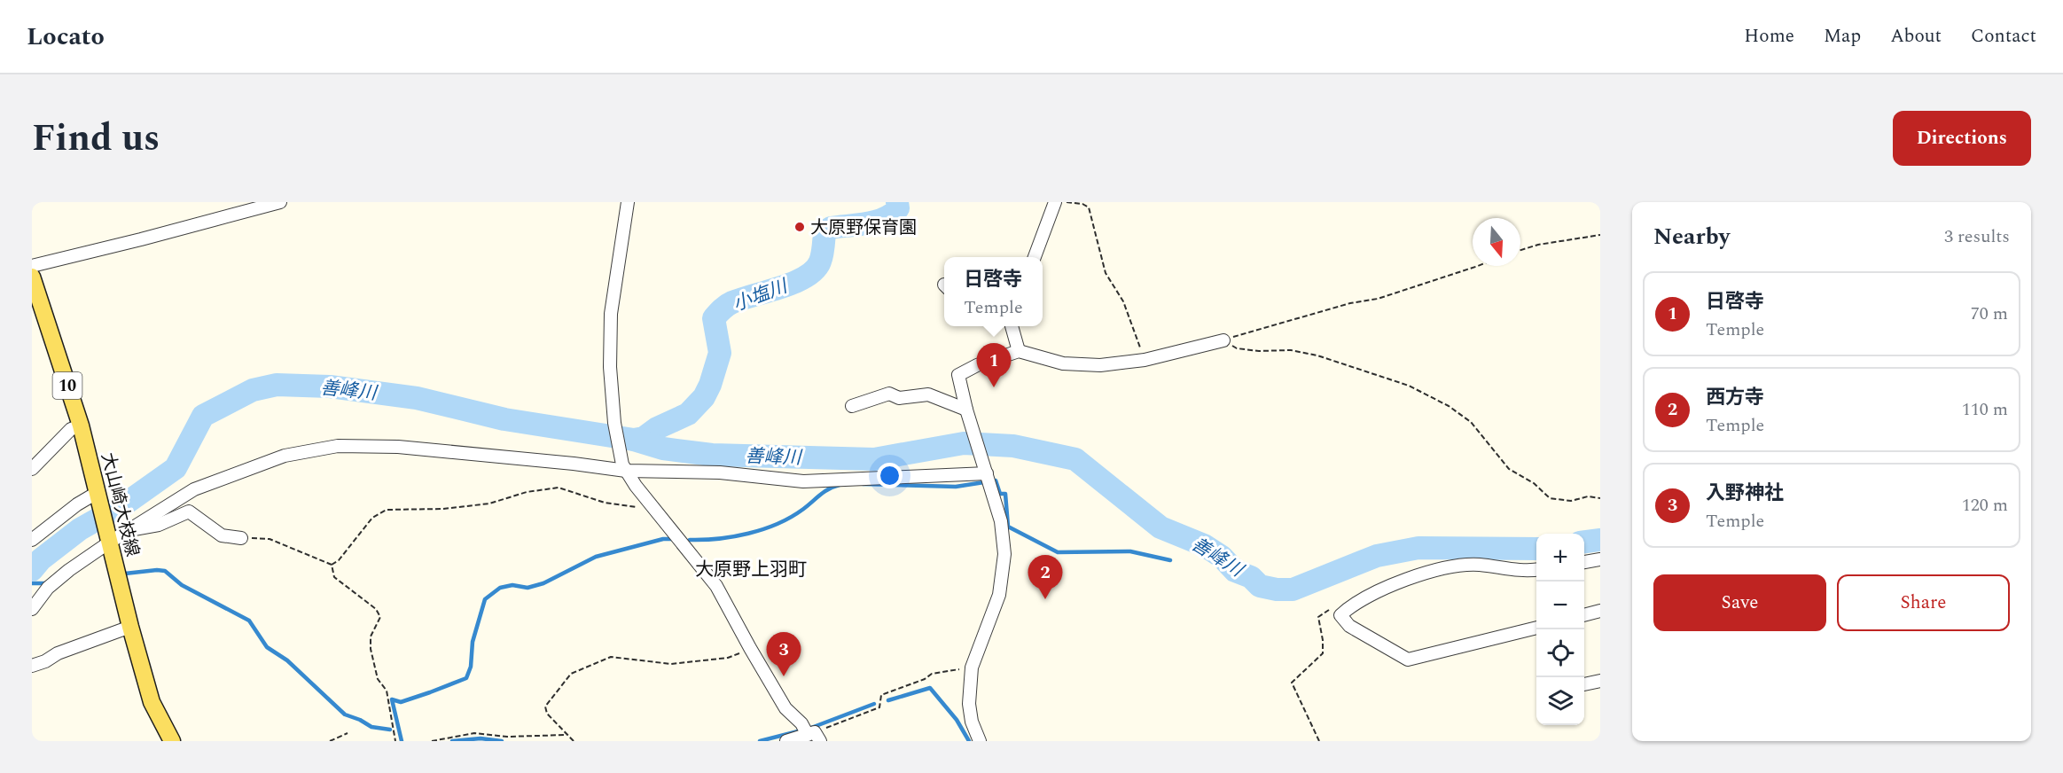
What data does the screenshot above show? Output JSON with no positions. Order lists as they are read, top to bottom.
{
  "streets": {
    "main road": ["10", "大山崎大枝線"]
  },
  "districts": ["大原野上羽町"],
  "water": ["小塩川", "善峰川"],
  "places": ["大原野保育園"],
  "north": "bottom",
  "page": {
    "header": "Locato",
    "nav": [
      "Home",
      "Map",
      "About",
      "Contact"
    ],
    "title": "Find us",
    "buttons": [
      "Directions",
      ["Save", "Share"]
    ],
    "heading": ["Nearby", "3 results"],
    "popup": ["日啓寺", "Temple"],
    "list": [
      {
        "mark": "1",
        "name": "日啓寺",
        "note": "Temple",
        "value": "70 m"
      },
      {
        "mark": "2",
        "name": "西方寺",
        "note": "Temple",
        "value": "110 m"
      },
      {
        "mark": "3",
        "name": "入野神社",
        "note": "Temple",
        "value": "120 m"
      }
    ],
    "pins": ["1", "2", "3"],
    "map_buttons": ["+", "−"]
  }
}
